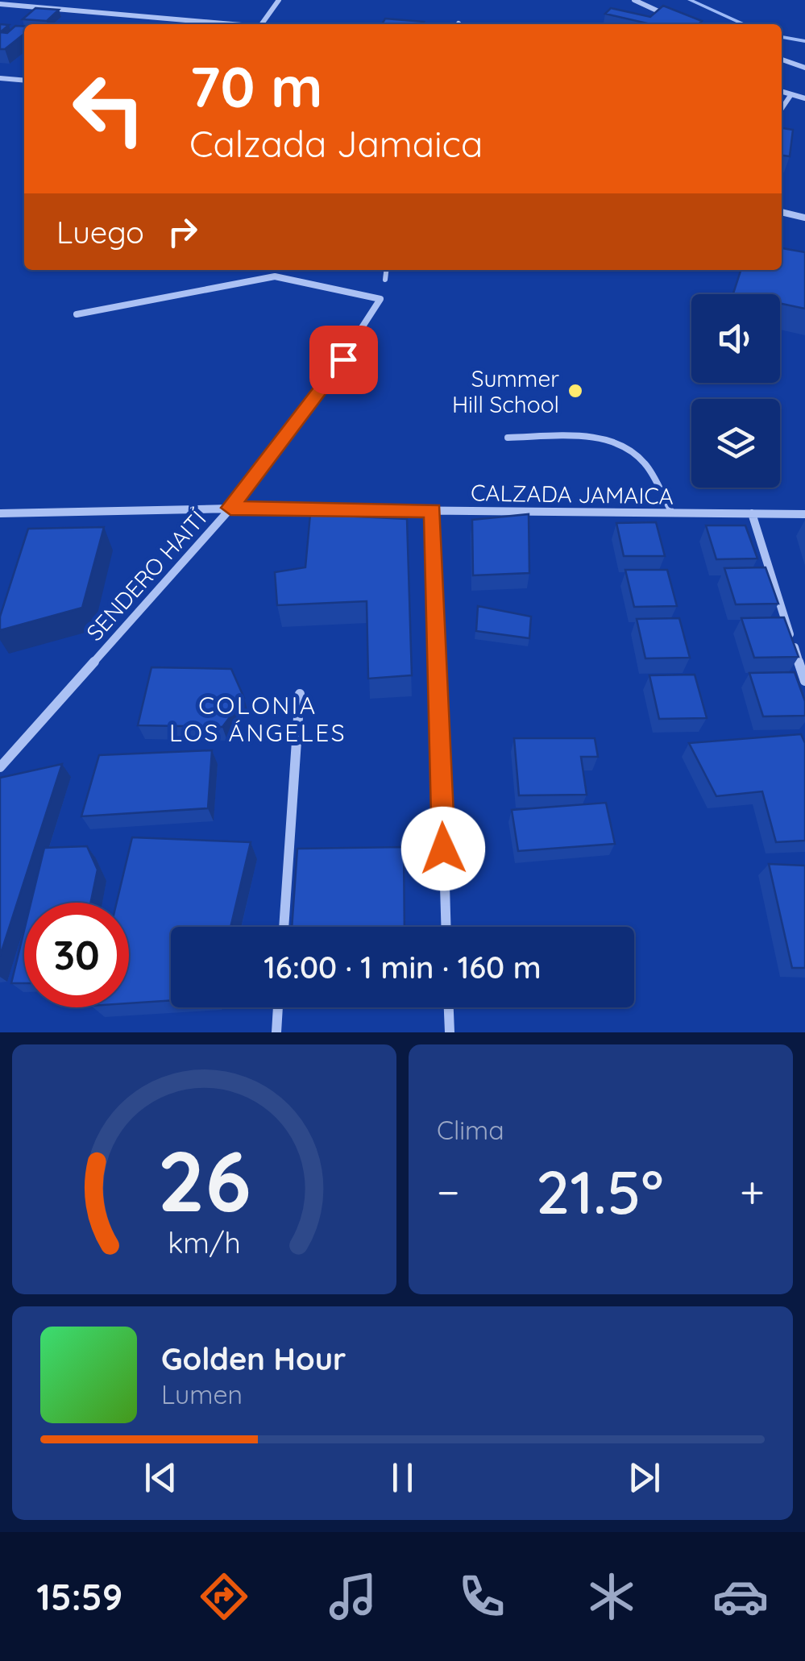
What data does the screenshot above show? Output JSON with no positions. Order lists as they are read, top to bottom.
{
  "streets": {
    "street": ["CALZADA JAMAICA", "SENDERO HAITÍ"]
  },
  "crossings": [
    ["CALZADA JAMAICA", "SENDERO HAITÍ"]
  ],
  "districts": ["COLONIA LOS ÁNGELES"],
  "places": ["Summer Hill School"],
  "page": {
    "turn": ["70 m", "Calzada Jamaica"],
    "then": "Luego",
    "limit": "30",
    "trip": "16:00 · 1 min · 160 m",
    "tile": "Clima",
    "heat": ["−", "21.5°", "+"],
    "song": ["Golden Hour", "Lumen"],
    "tabs": "15:59",
    "gauge": ["26", "km/h"]
  }
}
